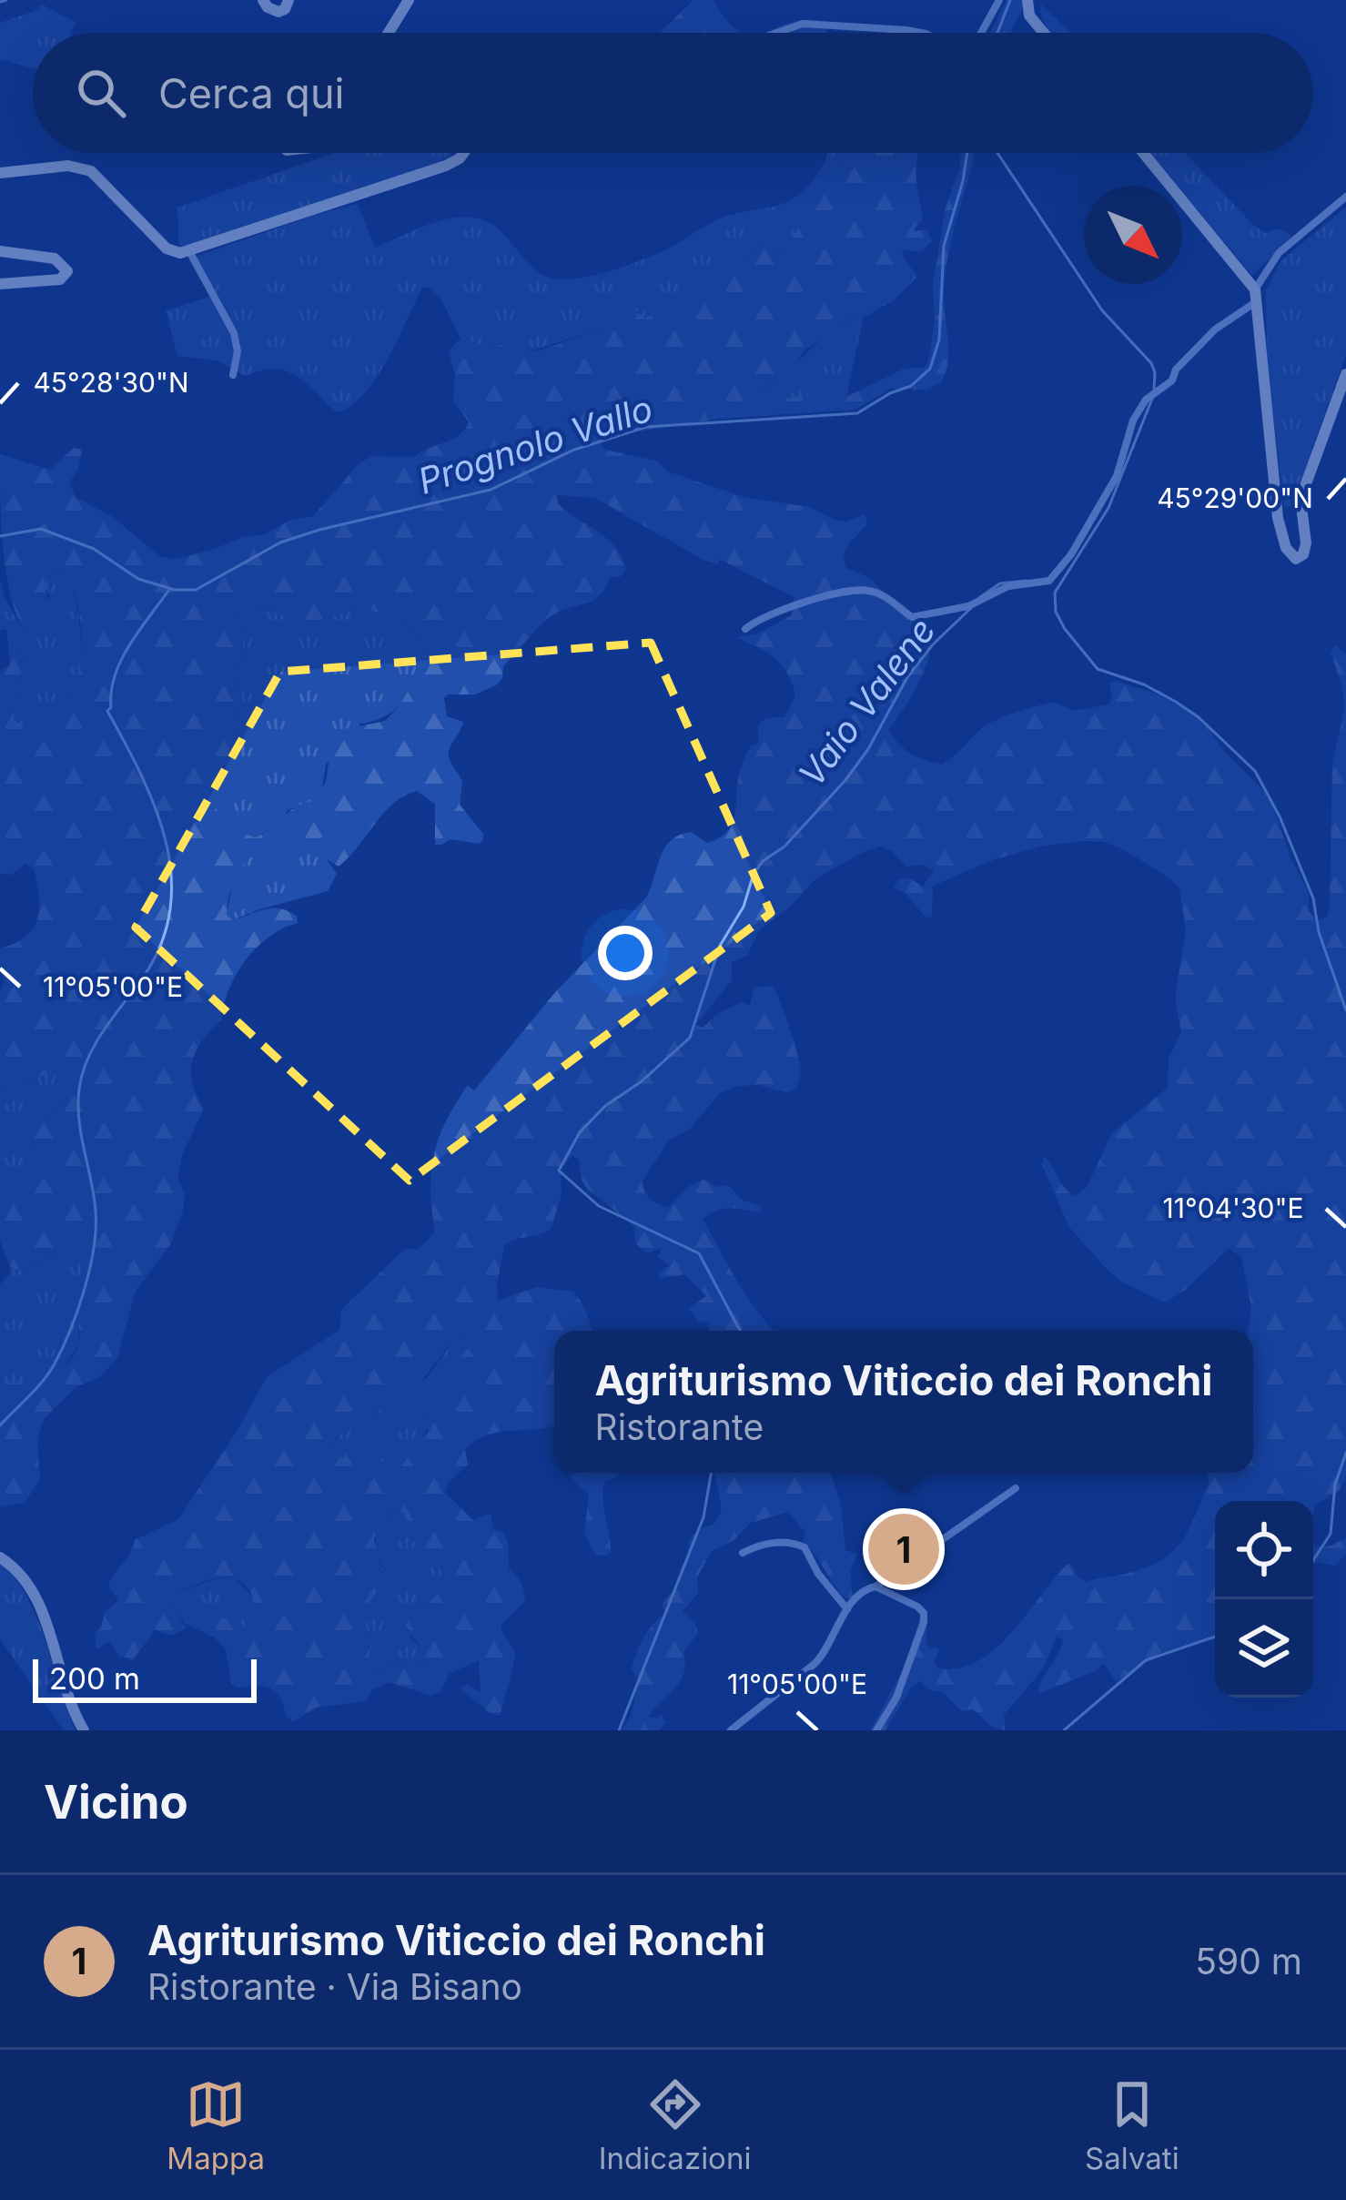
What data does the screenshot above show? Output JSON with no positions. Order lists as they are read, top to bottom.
{
  "water": ["Prognolo Vallo", "Vaio Valene"],
  "scale_bar": "200 m",
  "north": "bottom right",
  "page": {
    "search": "Cerca qui",
    "popup": ["Agriturismo Viticcio dei Ronchi", "Ristorante"],
    "pins": "1",
    "scale": "200 m",
    "heading": "Vicino",
    "list": [
      {
        "mark": "1",
        "name": "Agriturismo Viticcio dei Ronchi",
        "note": "Ristorante · Via Bisano",
        "value": "590 m"
      }
    ],
    "nav": ["Mappa", "Indicazioni", "Salvati"]
  },
  "coordinates": [
    "45°28'30\"N",
    "45°29'00\"N",
    "11°05'00\"E",
    "11°04'30\"E"
  ]
}
